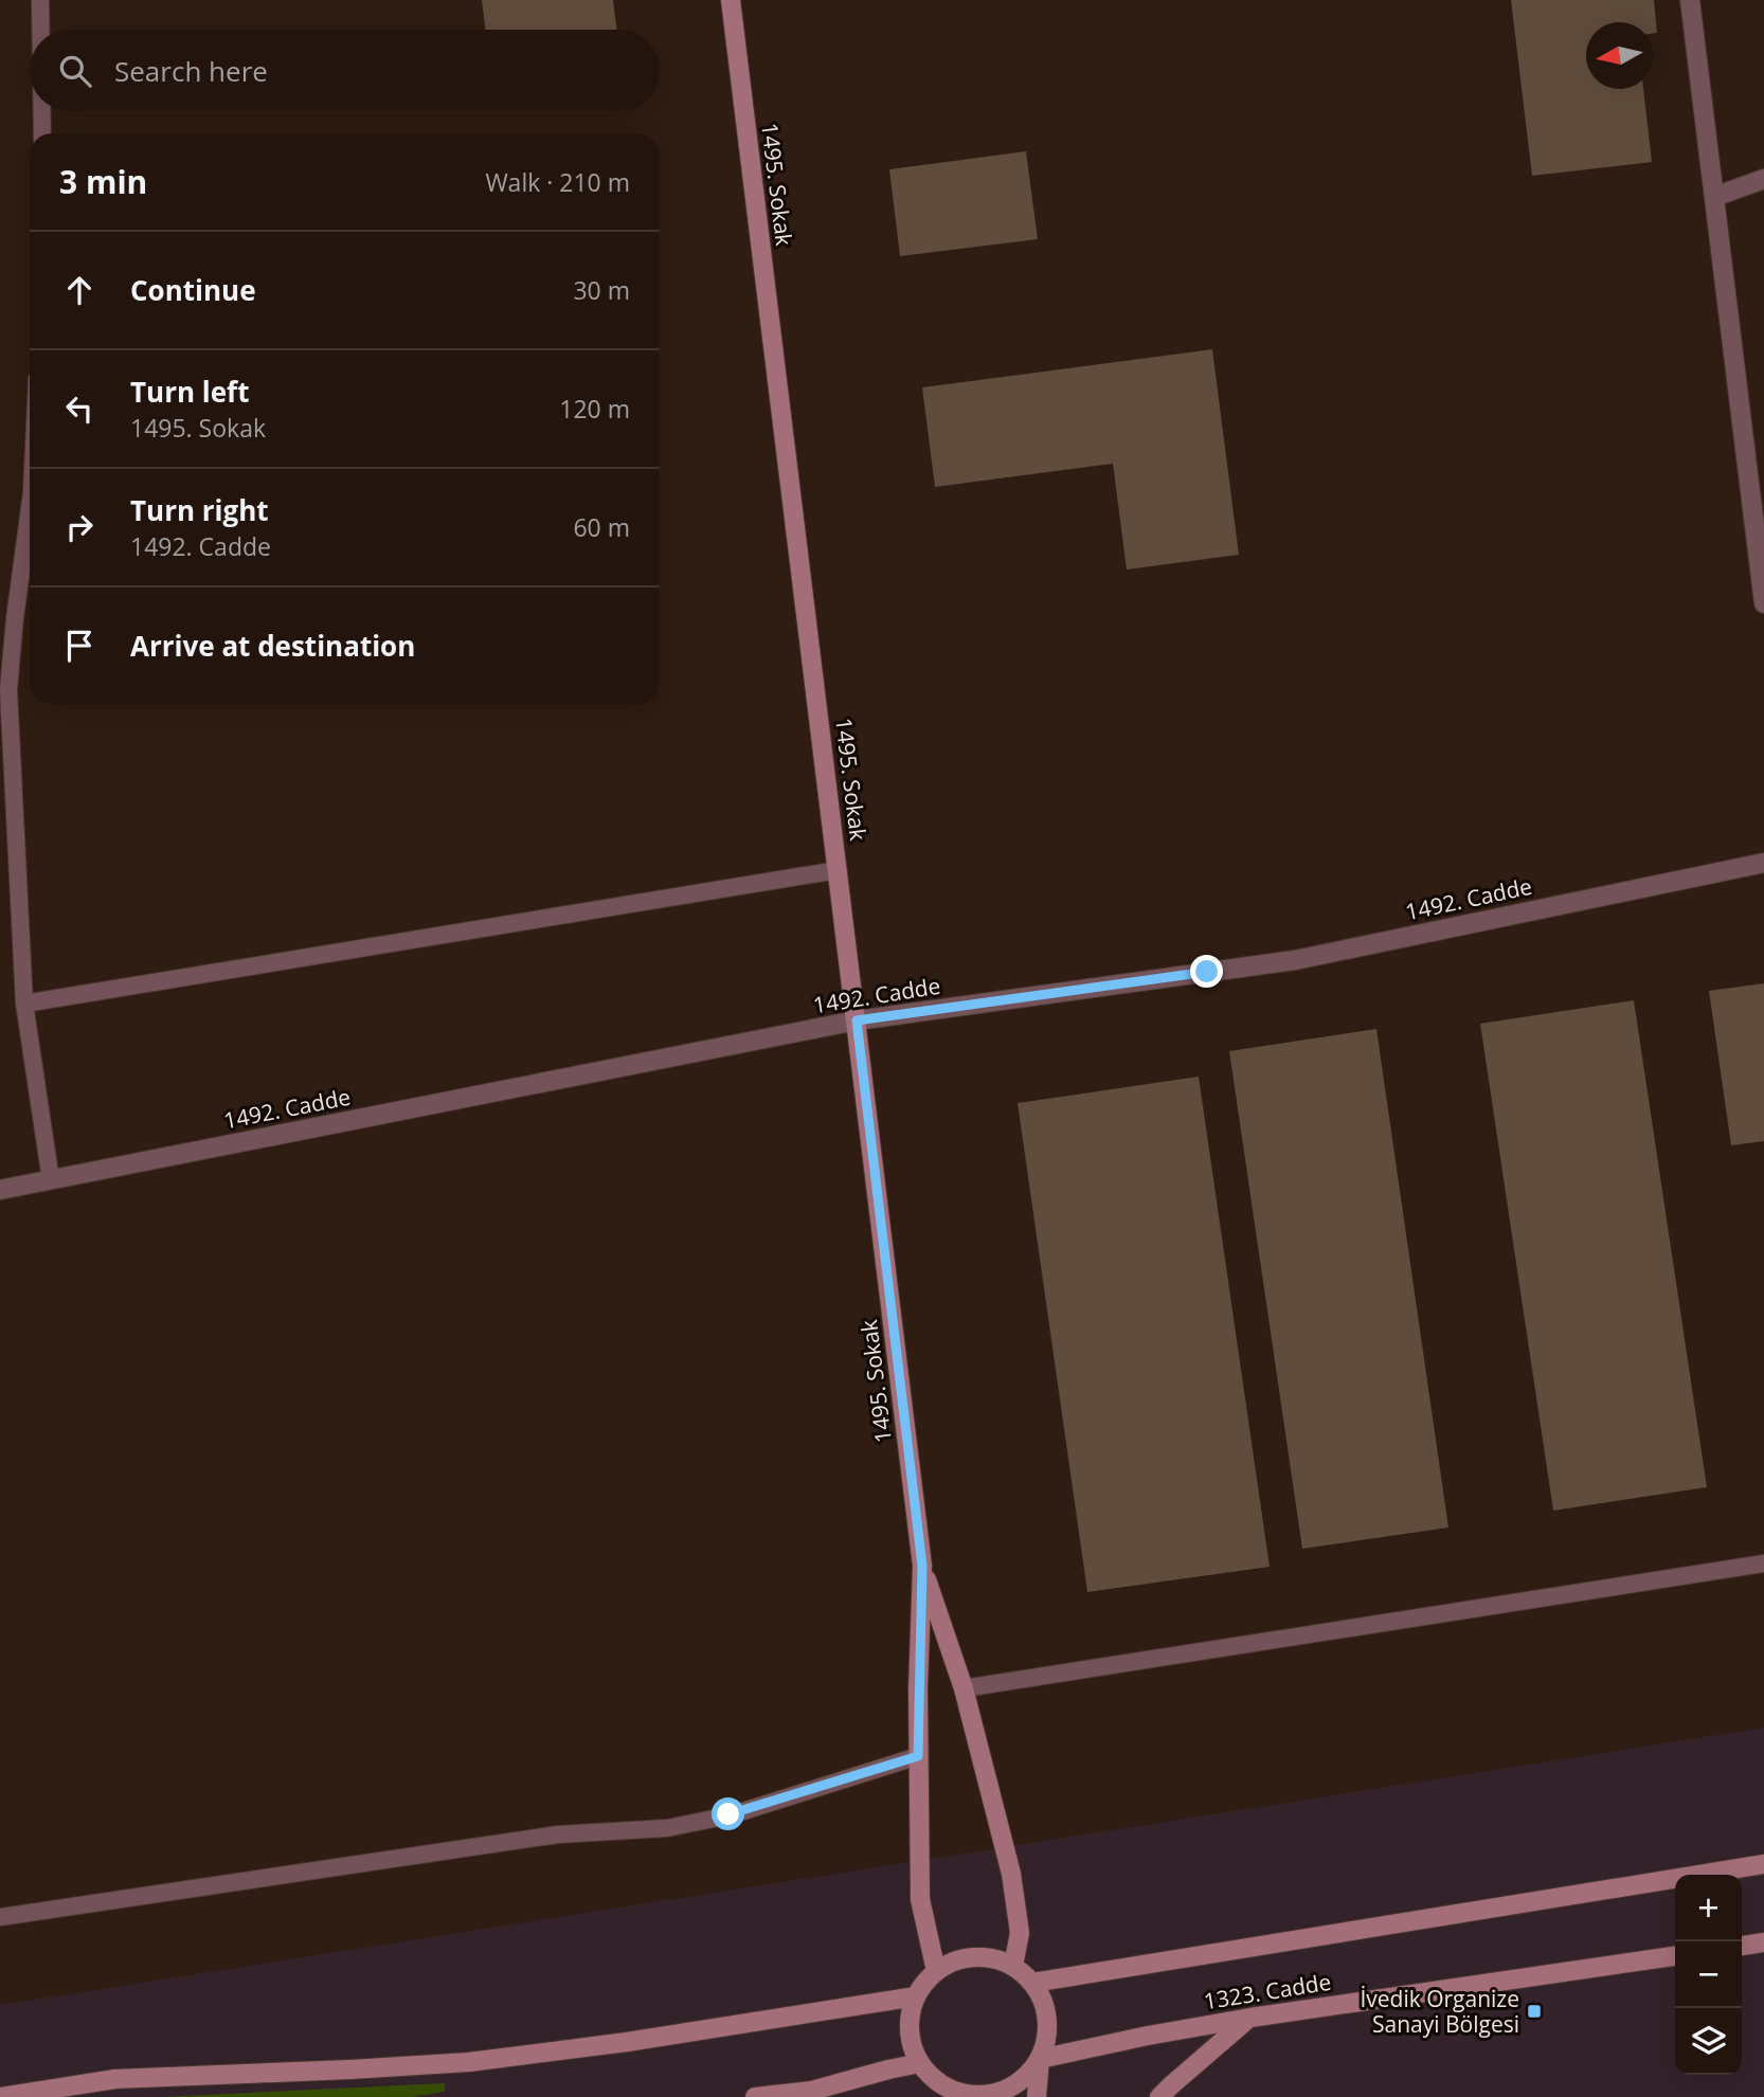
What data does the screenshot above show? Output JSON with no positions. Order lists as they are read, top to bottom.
{
  "streets": {
    "main road": ["1495. Sokak", "1323. Cadde"],
    "street": ["1492. Cadde"]
  },
  "crossings": [
    ["1495. Sokak", "1492. Cadde"],
    ["1495. Sokak", "1323. Cadde"]
  ],
  "places": {
    "transit": ["İvedik Organize Sanayi Bölgesi"]
  },
  "north": "left",
  "page": {
    "search": "Search here",
    "heading": ["3 min", "Walk · 210 m"],
    "list": [
      ["Continue", "30 m"],
      ["Turn left", "1495. Sokak", "120 m"],
      ["Turn right", "1492. Cadde", "60 m"],
      "Arrive at destination"
    ],
    "map_buttons": ["+", "−"]
  }
}
